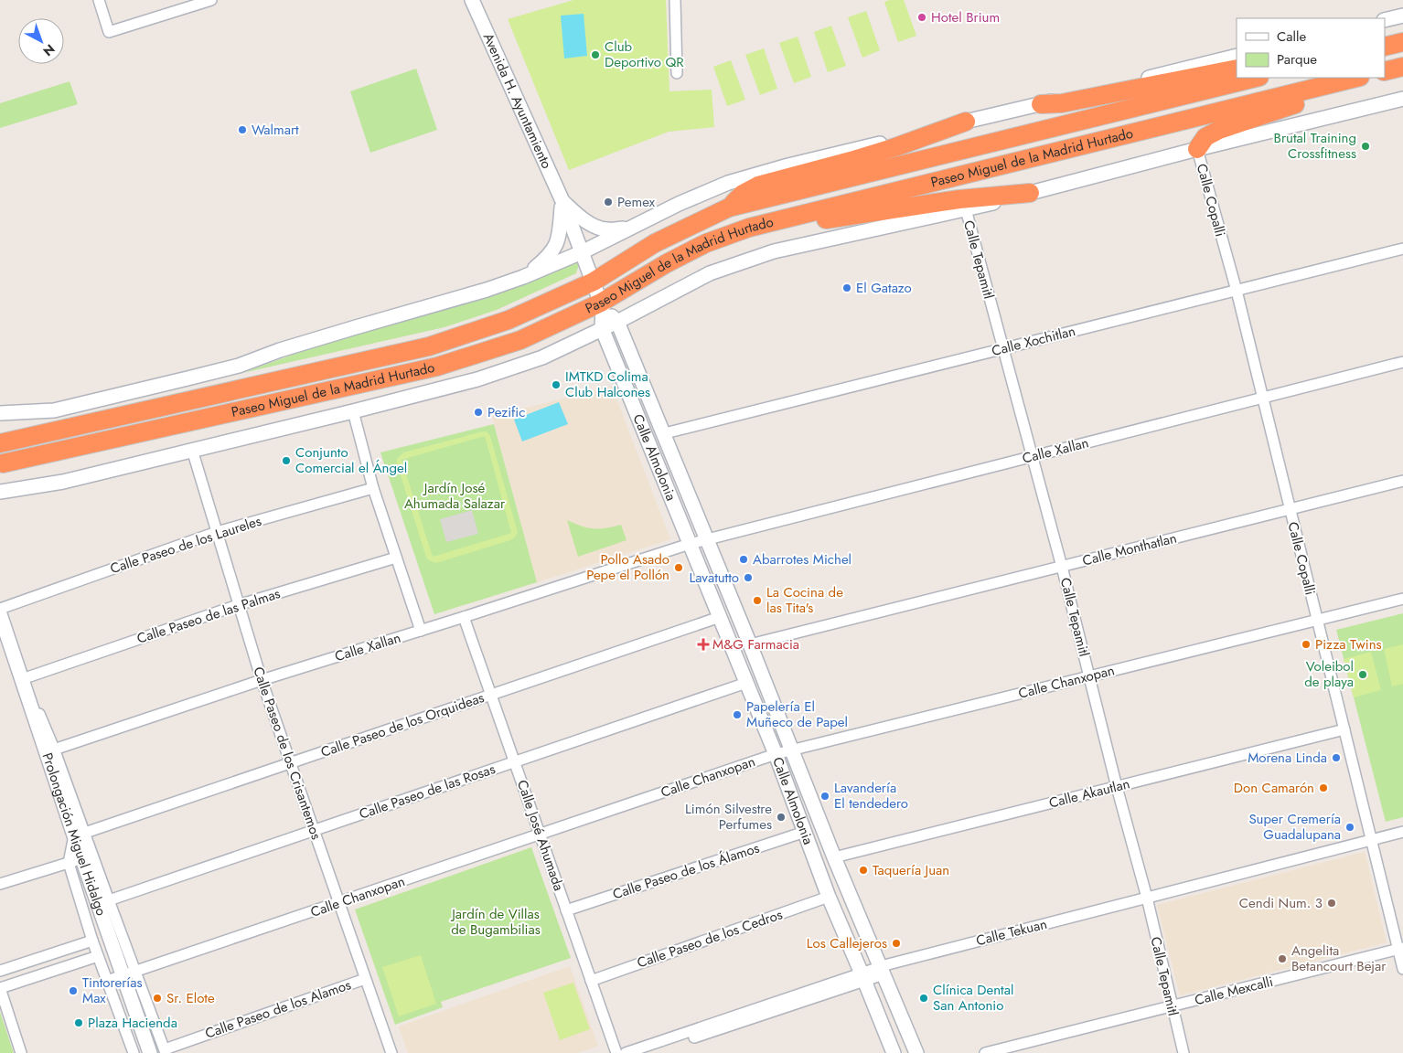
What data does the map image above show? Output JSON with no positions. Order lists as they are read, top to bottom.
{
  "streets": {
    "highway": ["Paseo Miguel de la Madrid Hurtado"],
    "street": [
      "Avenida H. Ayuntamiento",
      "Calle Copalli",
      "Calle Tepamitl",
      "Calle Xochitlan",
      "Calle Xallan",
      "Calle Almolonia",
      "Calle Paseo de los Laureles",
      "Calle Monthatlan",
      "Calle Paseo de las Palmas",
      "Calle Chanxopan",
      "Calle Paseo de los Orquideas",
      "Calle Paseo de los Crisantemos",
      "Calle Paseo de las Rosas",
      "Calle Akautlan",
      "Prolongación Miguel Hidalgo",
      "Calle José Ahumada",
      "Calle Paseo de los Álamos",
      "Calle Tekuan",
      "Calle Paseo de los Cedros",
      "Calle Mexcalli",
      "Calle Paseo de los Alamos"
    ]
  },
  "crossings": [
    ["Avenida H. Ayuntamiento", "Paseo Miguel de la Madrid Hurtado"],
    ["Avenida H. Ayuntamiento", "Calle Almolonia"],
    ["Paseo Miguel de la Madrid Hurtado", "Calle Almolonia"],
    ["Calle Copalli", "Calle Xochitlan"],
    ["Calle Copalli", "Calle Xallan"],
    ["Calle Copalli", "Calle Monthatlan"],
    ["Calle Copalli", "Calle Chanxopan"],
    ["Calle Copalli", "Calle Akautlan"],
    ["Calle Copalli", "Calle Tekuan"],
    ["Calle Copalli", "Calle Mexcalli"],
    ["Calle Tepamitl", "Calle Xochitlan"],
    ["Calle Tepamitl", "Calle Xallan"],
    ["Calle Tepamitl", "Calle Monthatlan"],
    ["Calle Tepamitl", "Calle Chanxopan"],
    ["Calle Tepamitl", "Calle Akautlan"],
    ["Calle Tepamitl", "Calle Tekuan"],
    ["Calle Tepamitl", "Calle Mexcalli"],
    ["Calle Xochitlan", "Calle Almolonia"],
    ["Calle Xallan", "Calle Almolonia"],
    ["Calle Xallan", "Calle Paseo de los Crisantemos"],
    ["Calle Xallan", "Prolongación Miguel Hidalgo"],
    ["Calle Xallan", "Calle José Ahumada"],
    ["Calle Almolonia", "Calle Monthatlan"],
    ["Calle Almolonia", "Calle Chanxopan"],
    ["Calle Almolonia", "Calle Paseo de los Orquideas"],
    ["Calle Almolonia", "Calle Paseo de las Rosas"],
    ["Calle Almolonia", "Calle Akautlan"],
    ["Calle Almolonia", "Calle Paseo de los Álamos"],
    ["Calle Almolonia", "Calle Tekuan"],
    ["Calle Almolonia", "Calle Paseo de los Cedros"],
    ["Calle Paseo de los Laureles", "Calle Paseo de los Crisantemos"],
    ["Calle Paseo de las Palmas", "Calle Paseo de los Crisantemos"],
    ["Calle Paseo de las Palmas", "Prolongación Miguel Hidalgo"],
    ["Calle Chanxopan", "Calle Paseo de los Crisantemos"],
    ["Calle Chanxopan", "Prolongación Miguel Hidalgo"],
    ["Calle Chanxopan", "Calle José Ahumada"],
    ["Calle Paseo de los Orquideas", "Calle Paseo de los Crisantemos"],
    ["Calle Paseo de los Orquideas", "Prolongación Miguel Hidalgo"],
    ["Calle Paseo de los Orquideas", "Calle José Ahumada"],
    ["Calle Paseo de los Crisantemos", "Calle Paseo de las Rosas"],
    ["Calle Paseo de los Crisantemos", "Calle Paseo de los Alamos"],
    ["Calle Paseo de las Rosas", "Calle José Ahumada"],
    ["Calle José Ahumada", "Calle Paseo de los Álamos"],
    ["Calle José Ahumada", "Calle Paseo de los Cedros"]
  ],
  "parks": ["Jardín José Ahumada Salazar", "Jardín de Villas de Bugambilias"],
  "places": {
    "other": [
      "Hotel Brium",
      "Club Deportivo QR",
      "Walmart",
      "Brutal Training Crossfitness",
      "Pemex",
      "El Gatazo",
      "IMTKD Colima Club Halcones",
      "Pezific",
      "Conjunto Comercial el Ángel",
      "Abarrotes Michel",
      "Pollo Asado Pepe el Pollón",
      "Lavatutto",
      "La Cocina de las Tita's",
      "Pizza Twins",
      "Voleibol de playa",
      "Papelería El Muñeco de Papel",
      "Morena Linda",
      "Don Camarón",
      "Lavandería El tendedero",
      "Limón Silvestre Perfumes",
      "Super Cremería Guadalupana",
      "Taquería Juan",
      "Cendi Num. 3",
      "Los Callejeros",
      "Angelita Betancourt Bejar",
      "Tintorerías Max",
      "Sr. Elote",
      "Clínica Dental San Antonio",
      "Plaza Hacienda"
    ],
    "health": ["M&G Farmacia"]
  },
  "legend": ["Calle", "Parque"],
  "north": "bottom right"
}
